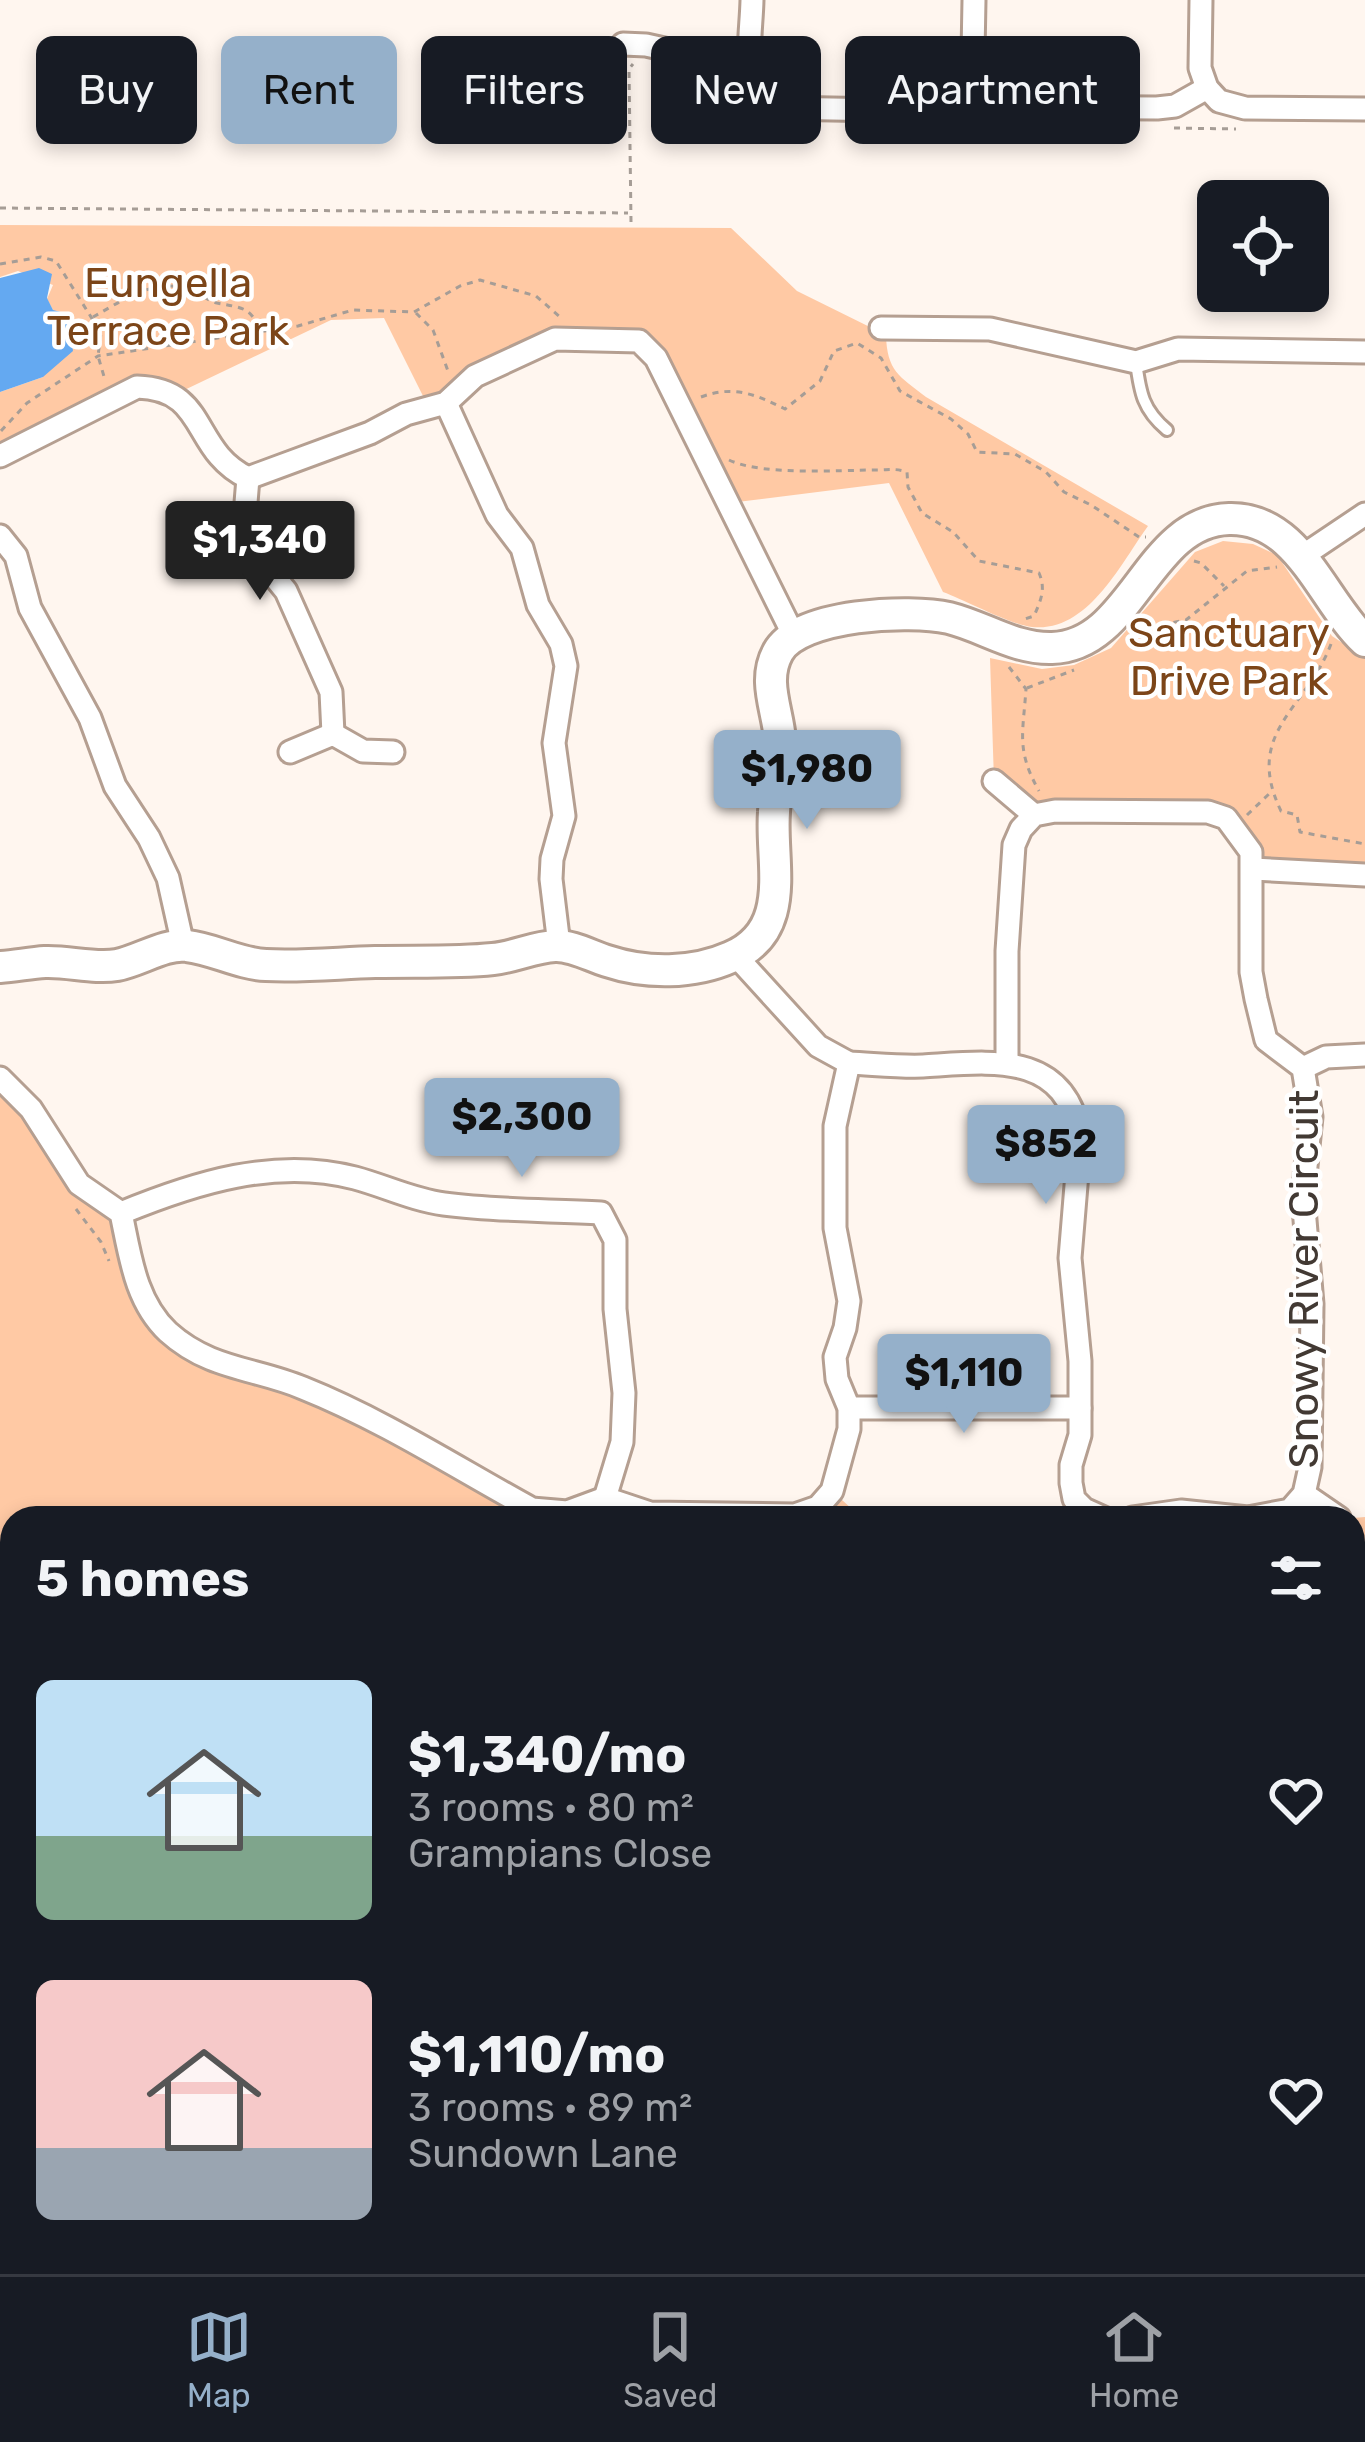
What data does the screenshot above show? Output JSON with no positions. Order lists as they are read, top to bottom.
{
  "streets": {
    "street": ["Snowy River Circuit"]
  },
  "parks": ["Eungella Terrace Park", "Sanctuary Drive Park"],
  "page": {
    "chip": [
      "Buy",
      "Rent",
      "Filters",
      "New",
      "Apartment"
    ],
    "price": [
      "$1,340",
      "$1,980",
      "$2,300",
      "$852",
      "$1,110"
    ],
    "heading": "5 homes",
    "list": [
      {
        "name": "$1,340/mo",
        "note": "3 rooms · 80 m² · Grampians Close"
      },
      {
        "name": "$1,110/mo",
        "note": "3 rooms · 89 m² · Sundown Lane"
      }
    ],
    "tabs": ["Map", "Saved", "Home"]
  }
}
